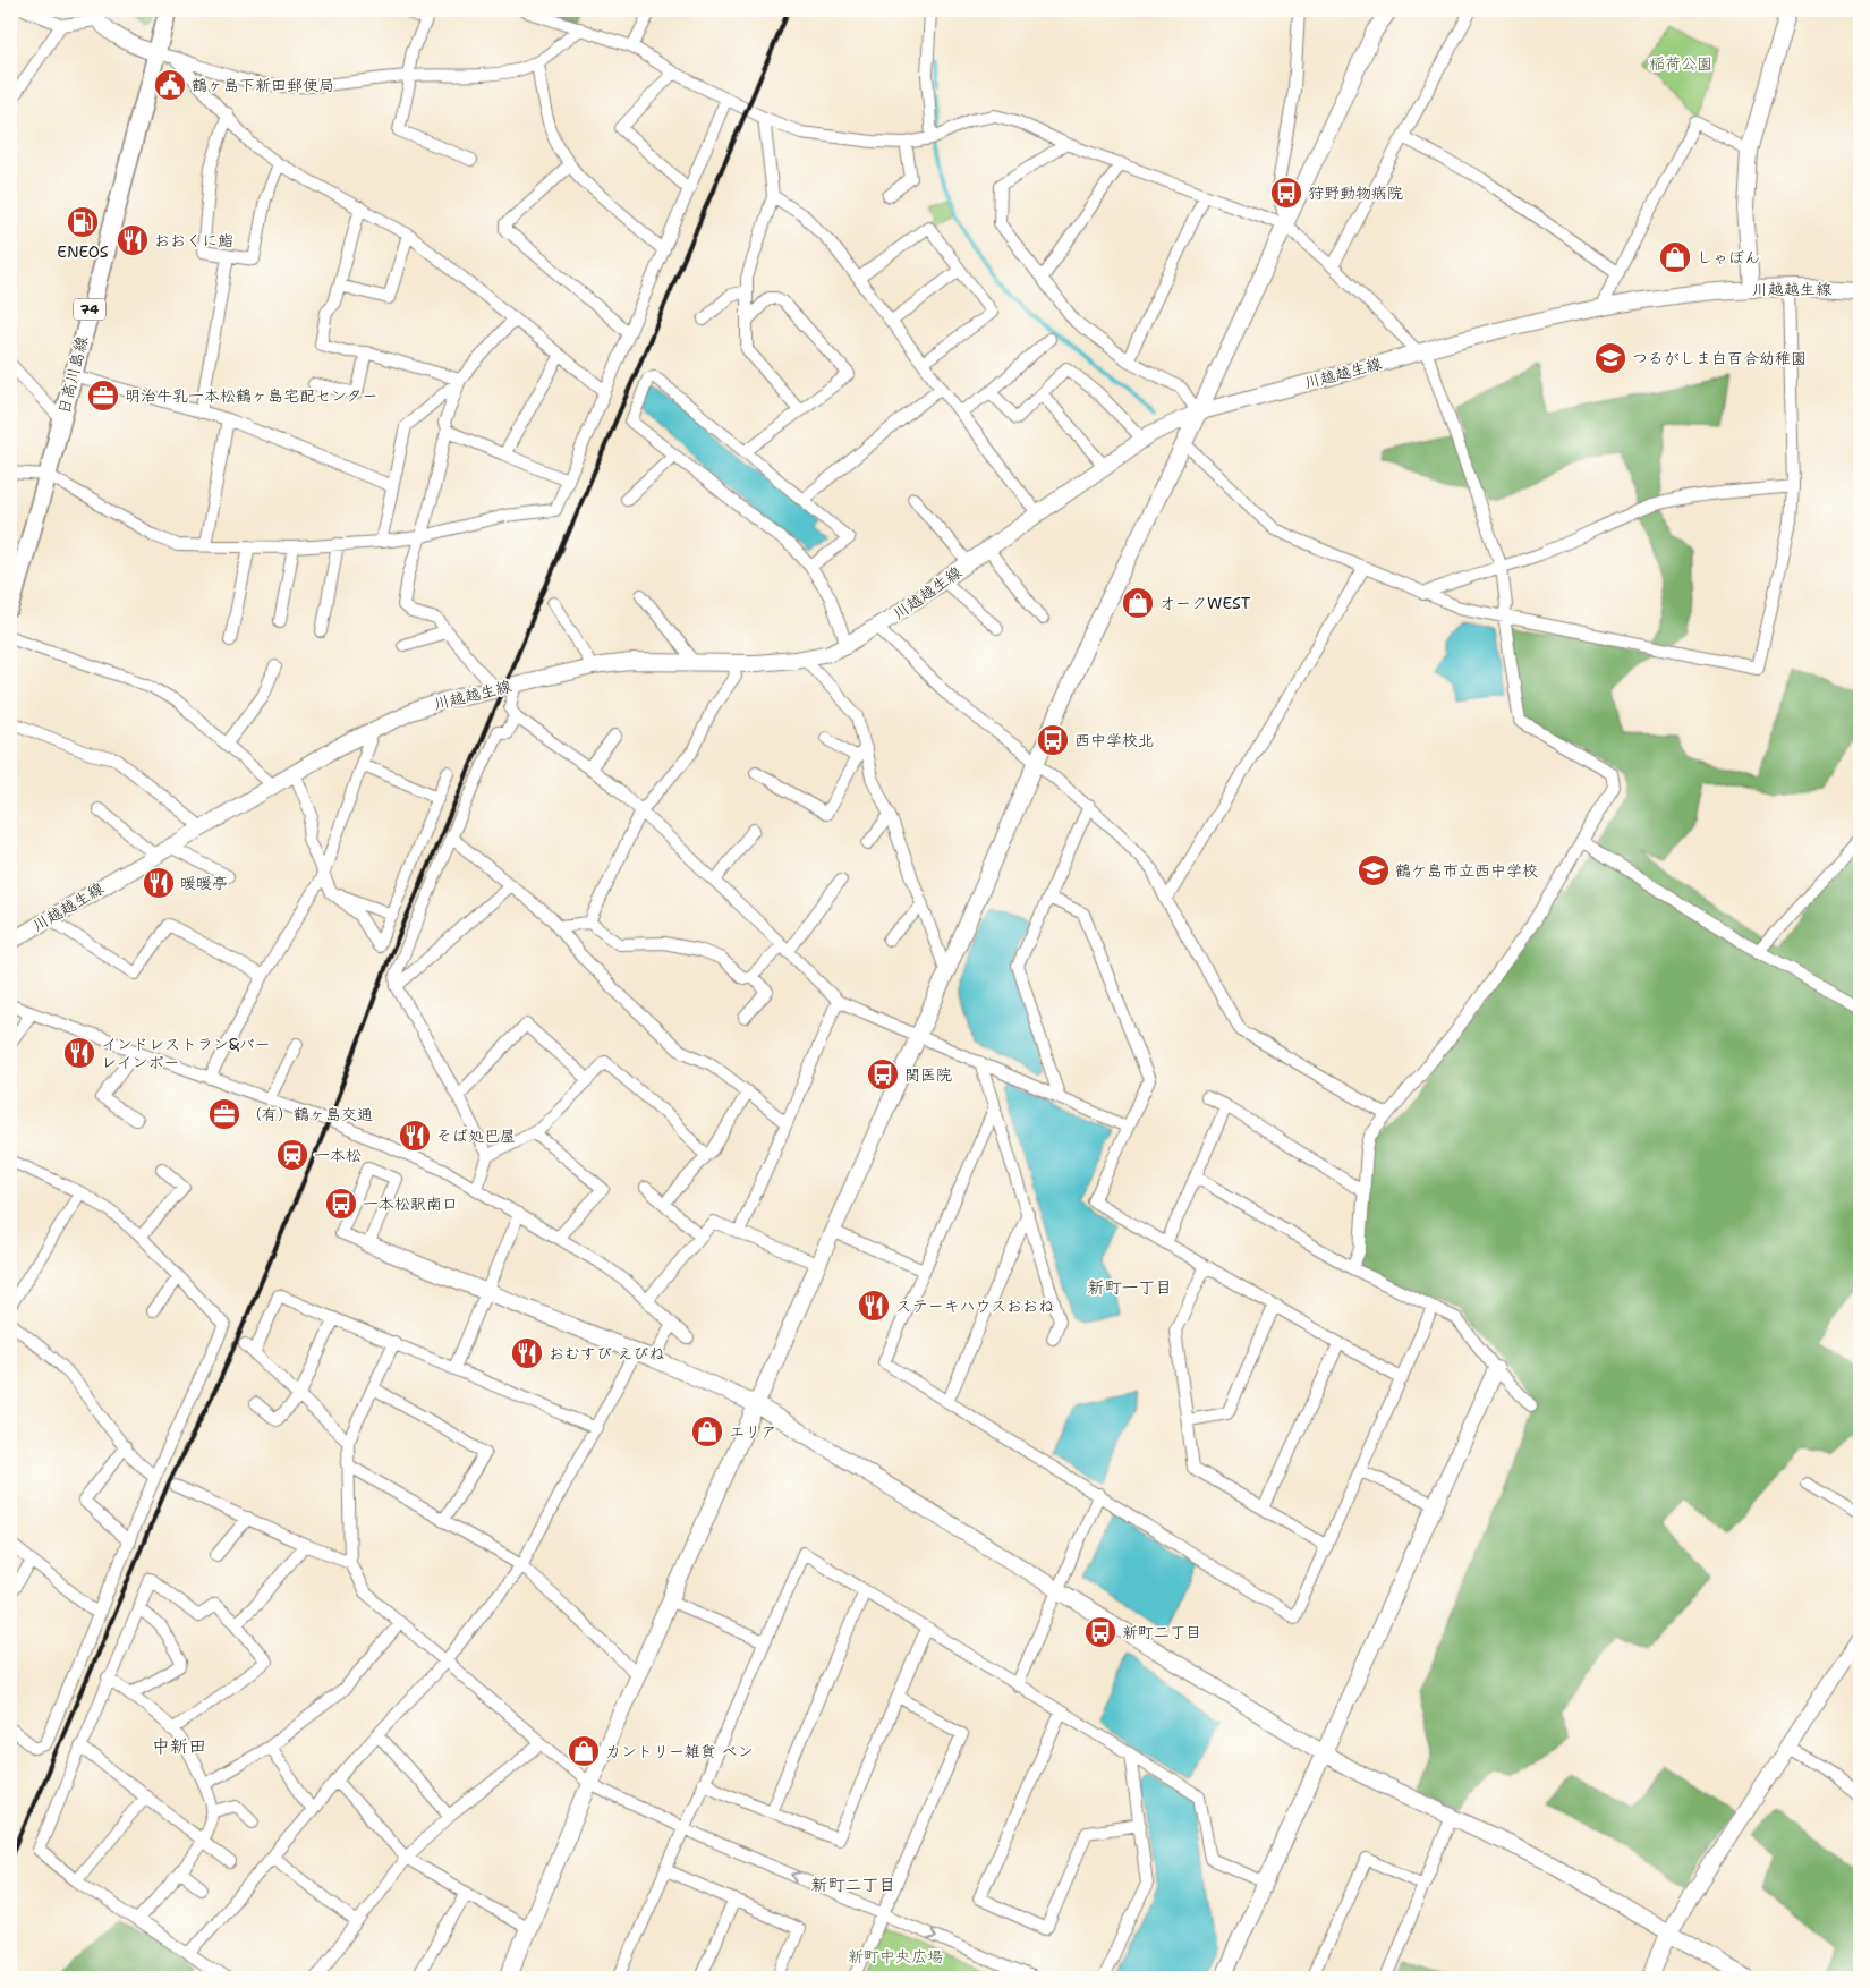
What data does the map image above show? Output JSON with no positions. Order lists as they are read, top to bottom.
{
  "streets": {
    "main road": ["74", "日高川島線"],
    "street": ["川越越生線"]
  },
  "districts": ["新町一丁目", "中新田", "新町二丁目"],
  "parks": ["稲荷公園", "新町中央広場"],
  "places": {
    "public building": ["鶴ヶ島下新田郵便局"],
    "bus stop": [
      "狩野動物病院",
      "西中学校北",
      "関医院",
      "一本松駅南口",
      "新町二丁目"
    ],
    "fuel station": ["ENEOS"],
    "restaurant": [
      "おおくに鮨",
      "暖暖亭",
      "インドレストラン&バー レインボー",
      "そば処巴屋",
      "ステーキハウスおおね",
      "おむすび えびね"
    ],
    "shop": [
      "しゃぼん",
      "オークWEST",
      "エリア",
      "カントリー雑貨 ベン"
    ],
    "school or university": ["つるがしま白百合幼稚園", "鶴ケ島市立西中学校"],
    "office": ["明治牛乳一本松鶴ヶ島宅配センター", "（有）鶴ヶ島交通"],
    "station": ["一本松"]
  }
}
